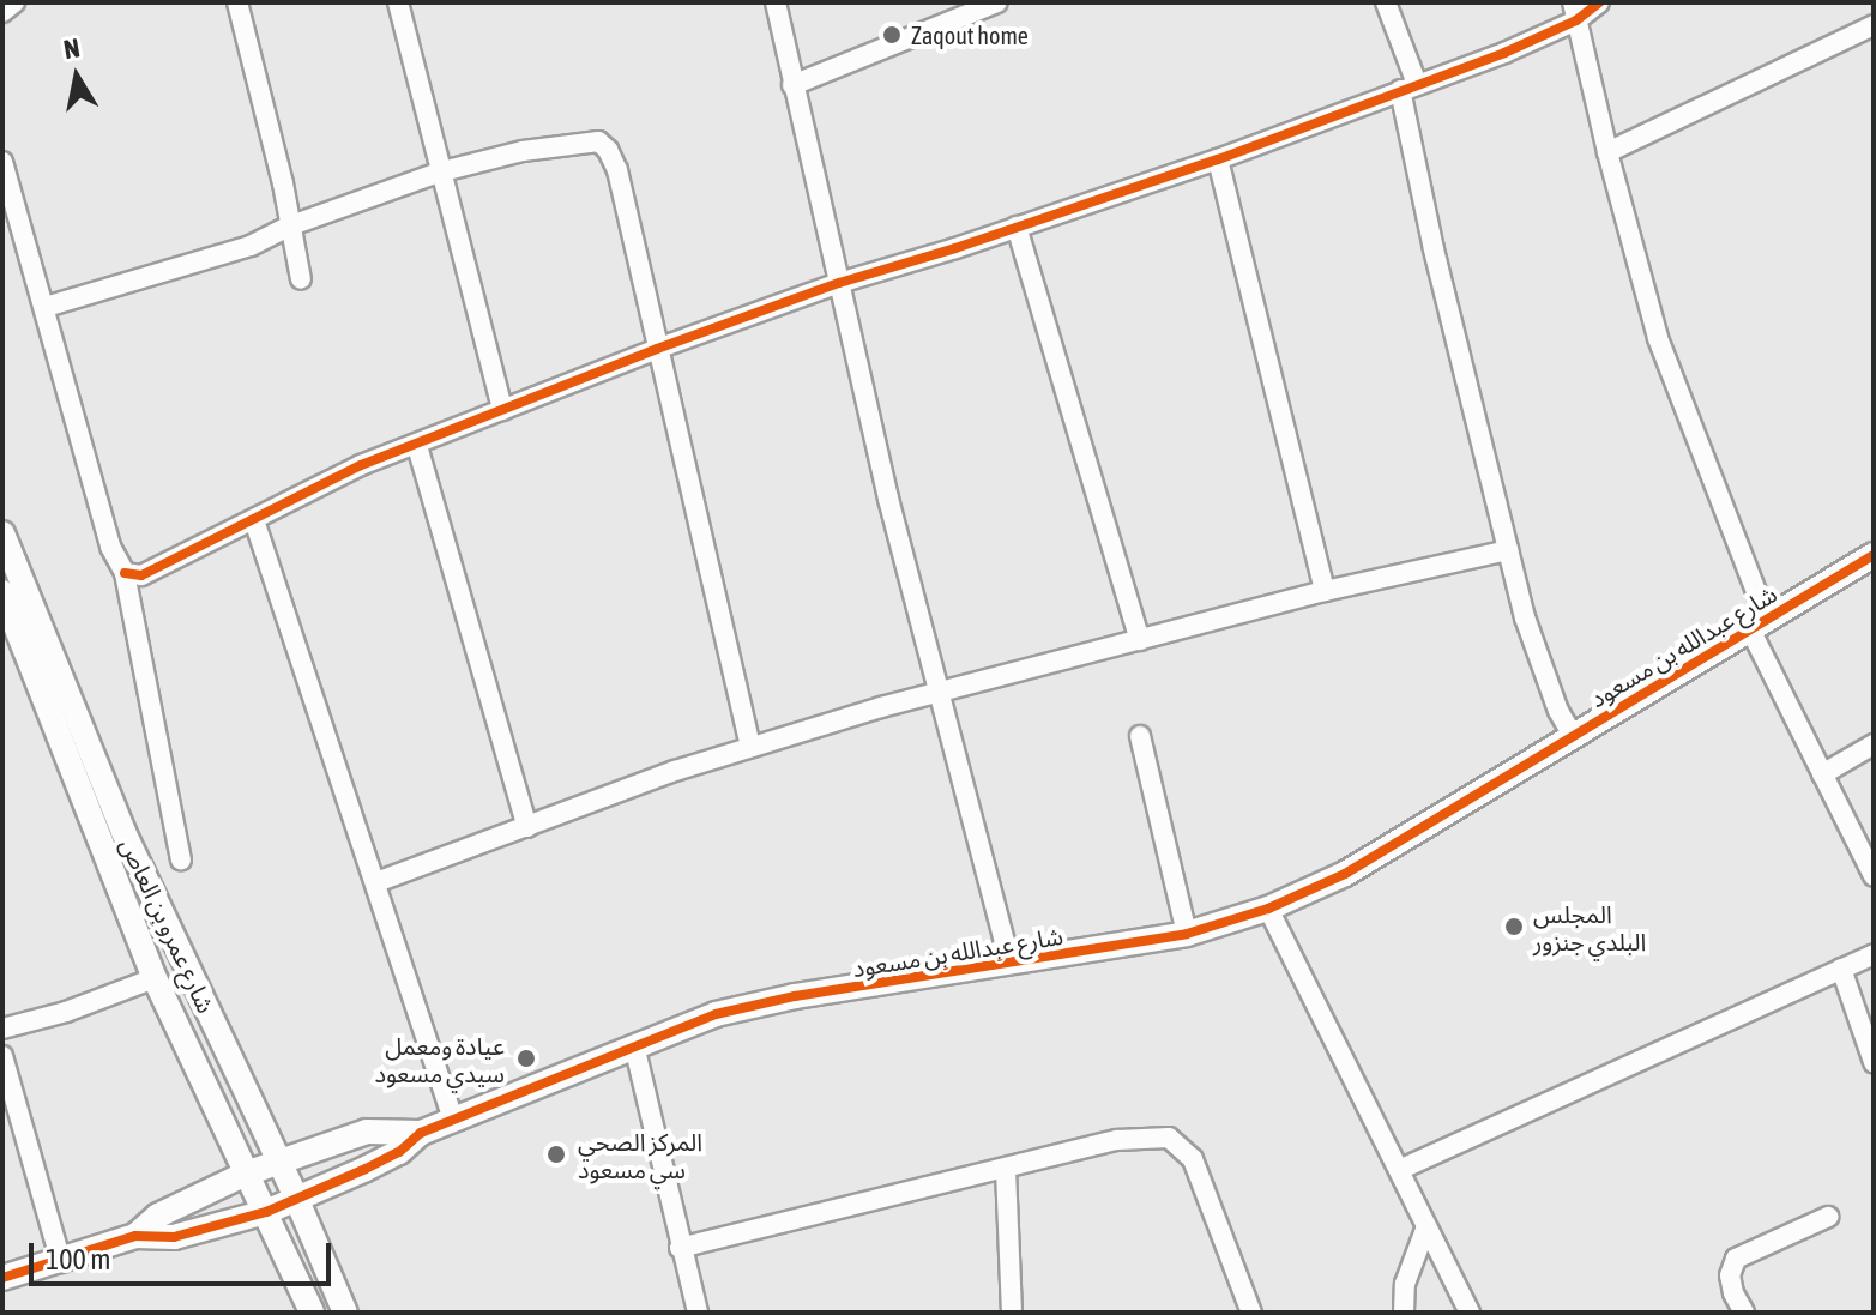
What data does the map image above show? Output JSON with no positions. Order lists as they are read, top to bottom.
{
  "streets": {
    "street": ["شارع عبدالله بن مسعود", "شارع عمرو بن العاص"]
  },
  "crossings": [
    ["شارع عبدالله بن مسعود", "شارع عمرو بن العاص"]
  ],
  "places": [
    "Zaqout home",
    "المجلس البلدي جنزور",
    "عيادة ومعمل سيدي مسعود",
    "المركز الصحي سي مسعود"
  ],
  "scale_bar": "100 m",
  "north": "top"
}
